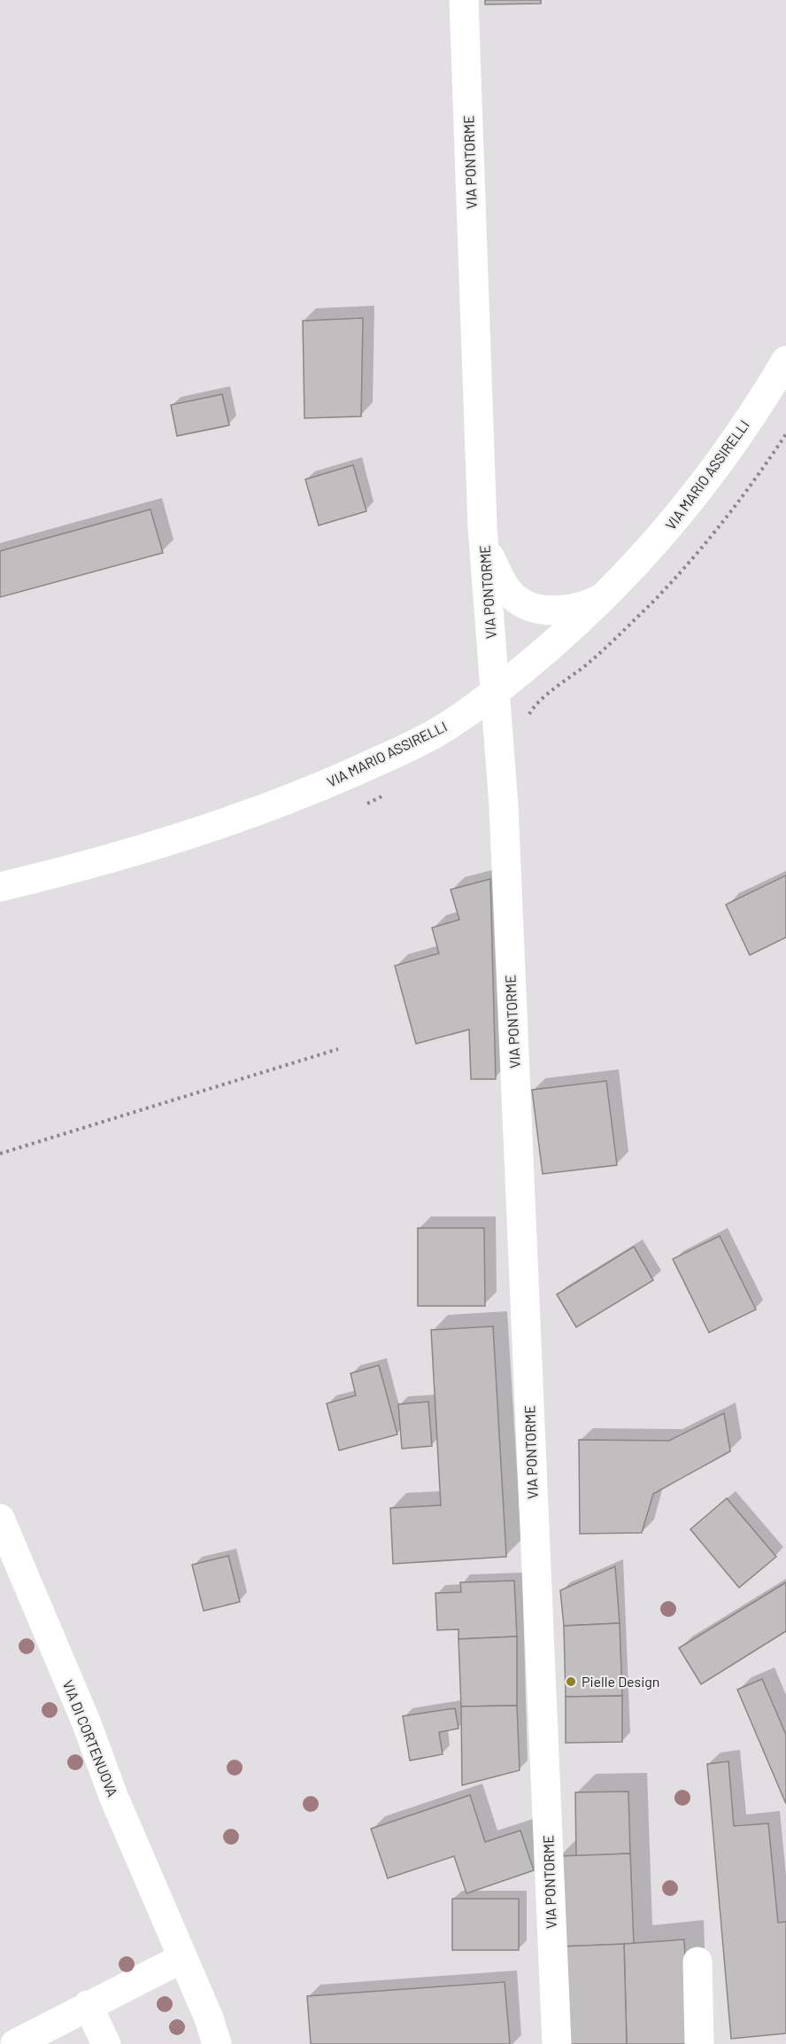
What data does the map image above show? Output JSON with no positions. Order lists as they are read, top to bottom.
{
  "streets": {
    "street": ["VIA PONTORME", "VIA MARIO ASSIRELLI", "VIA DI CORTENUOVA"]
  },
  "crossings": [
    ["VIA PONTORME", "VIA MARIO ASSIRELLI"]
  ],
  "places": ["Pielle Design"]
}
